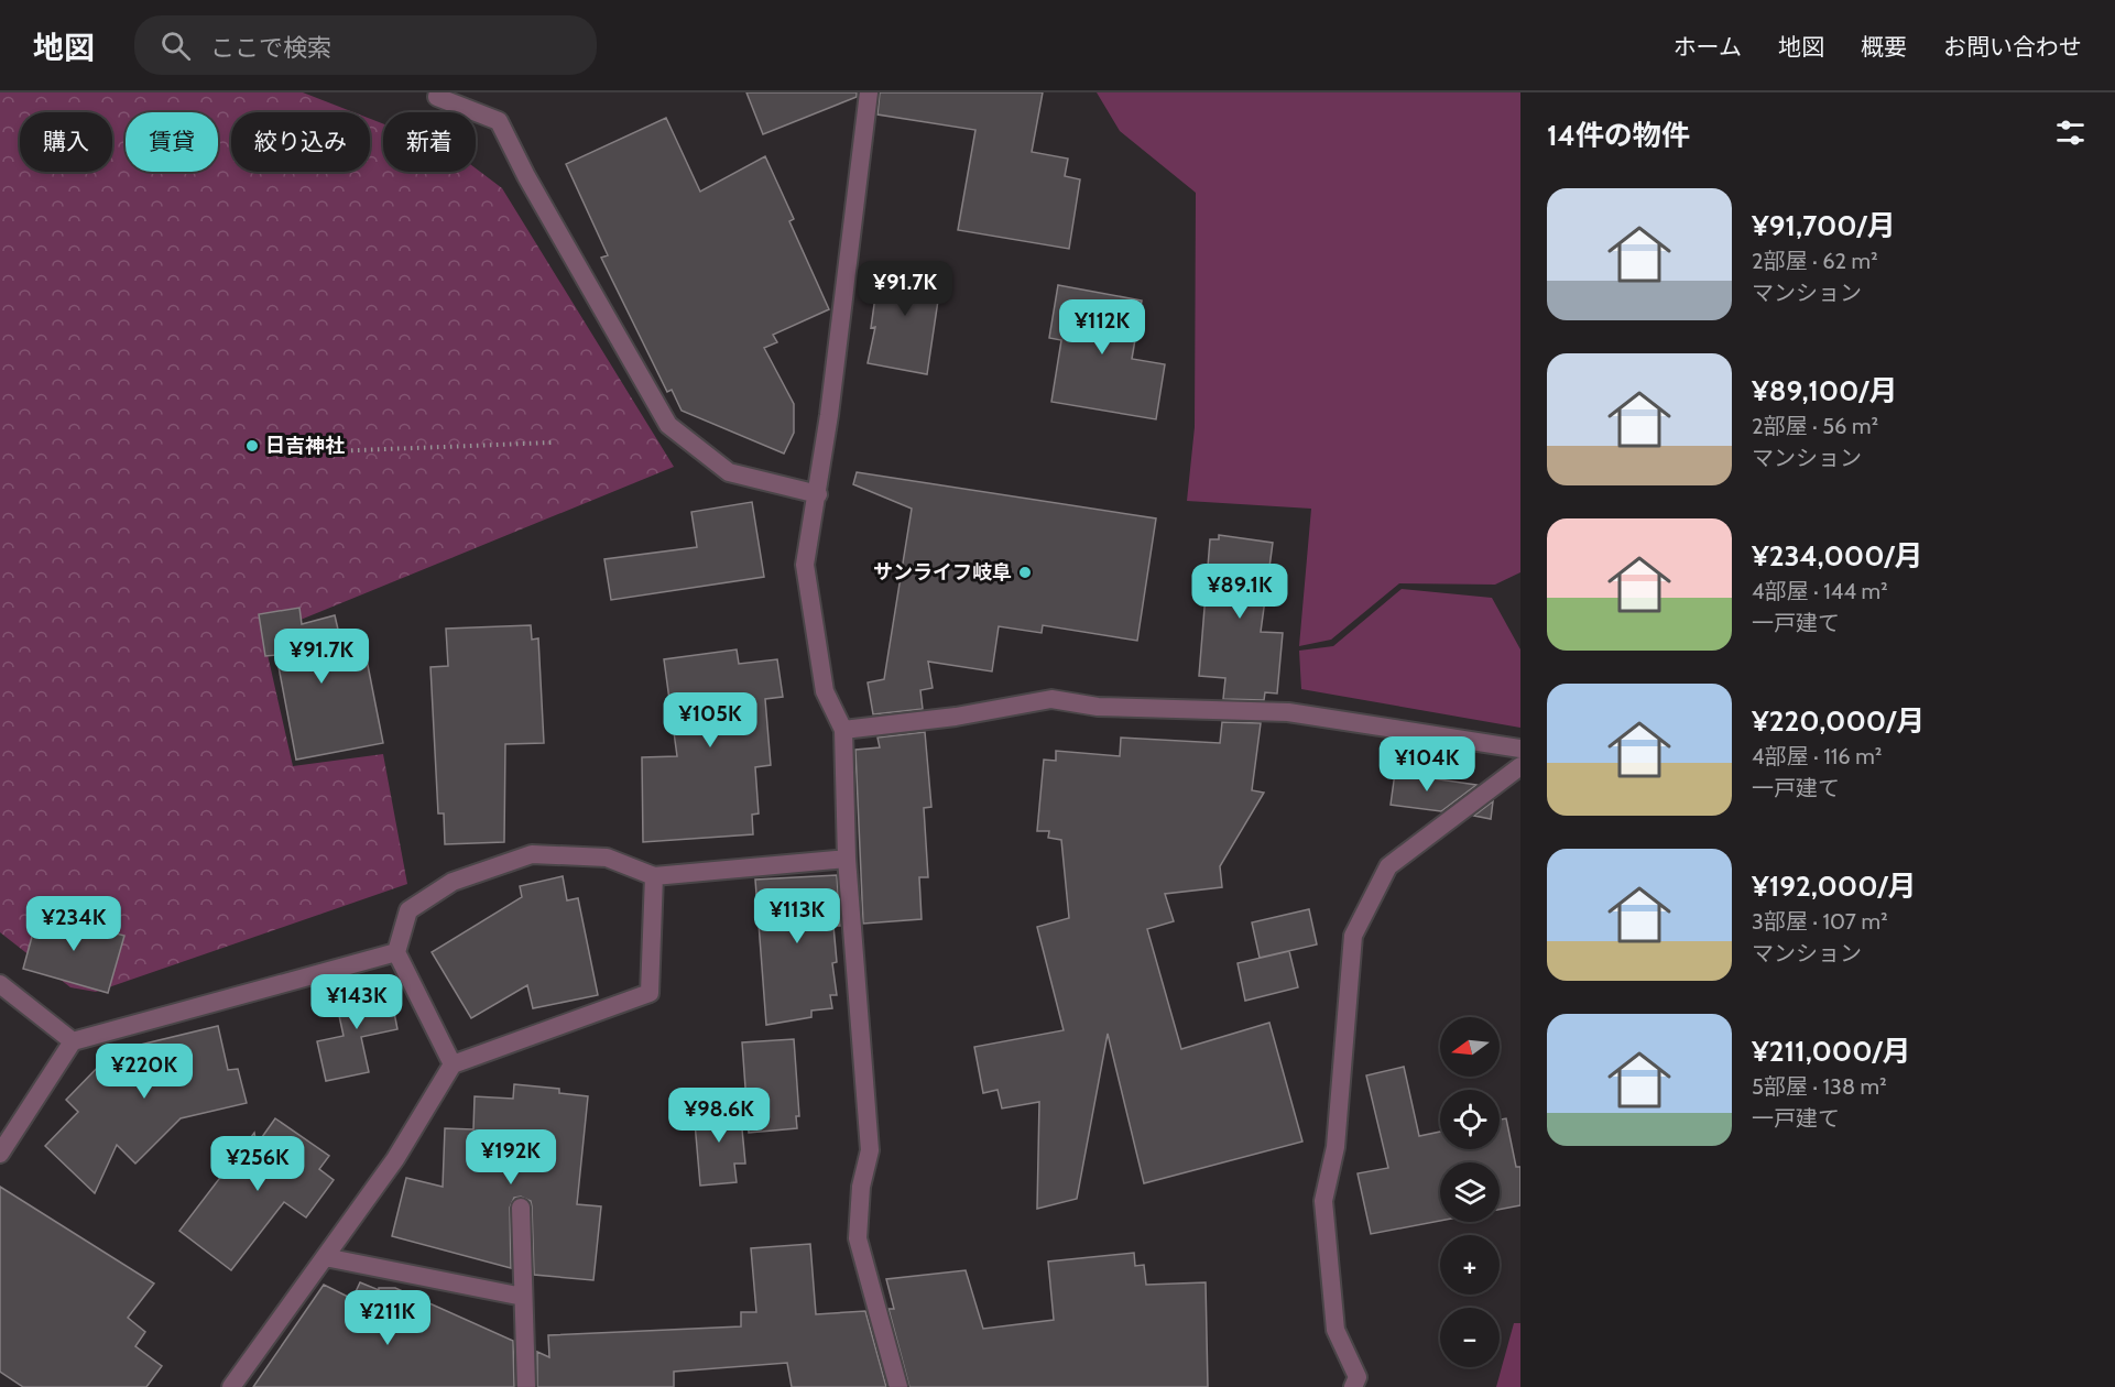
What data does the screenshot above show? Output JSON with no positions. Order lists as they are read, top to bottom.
{
  "places": ["日吉神社", "サンライフ岐阜"],
  "north": "left",
  "page": {
    "header": "地図",
    "search": "ここで検索",
    "nav": [
      "ホーム",
      "地図",
      "概要",
      "お問い合わせ"
    ],
    "heading": "14件の物件",
    "chip": [
      "購入",
      "賃貸",
      "絞り込み",
      "新着"
    ],
    "list": [
      {
        "name": "¥91,700/月",
        "note": "2部屋 · 62 m² · マンション"
      },
      {
        "name": "¥89,100/月",
        "note": "2部屋 · 56 m² · マンション"
      },
      {
        "name": "¥234,000/月",
        "note": "4部屋 · 144 m² · 一戸建て"
      },
      {
        "name": "¥220,000/月",
        "note": "4部屋 · 116 m² · 一戸建て"
      },
      {
        "name": "¥192,000/月",
        "note": "3部屋 · 107 m² · マンション"
      },
      {
        "name": "¥211,000/月",
        "note": "5部屋 · 138 m² · 一戸建て"
      }
    ],
    "price": [
      "¥91.7K",
      "¥112K",
      "¥89.1K",
      "¥91.7K",
      "¥105K",
      "¥104K",
      "¥113K",
      "¥234K",
      "¥143K",
      "¥220K",
      "¥98.6K",
      "¥192K",
      "¥256K",
      "¥211K"
    ],
    "map_buttons": ["+", "−"]
  }
}
